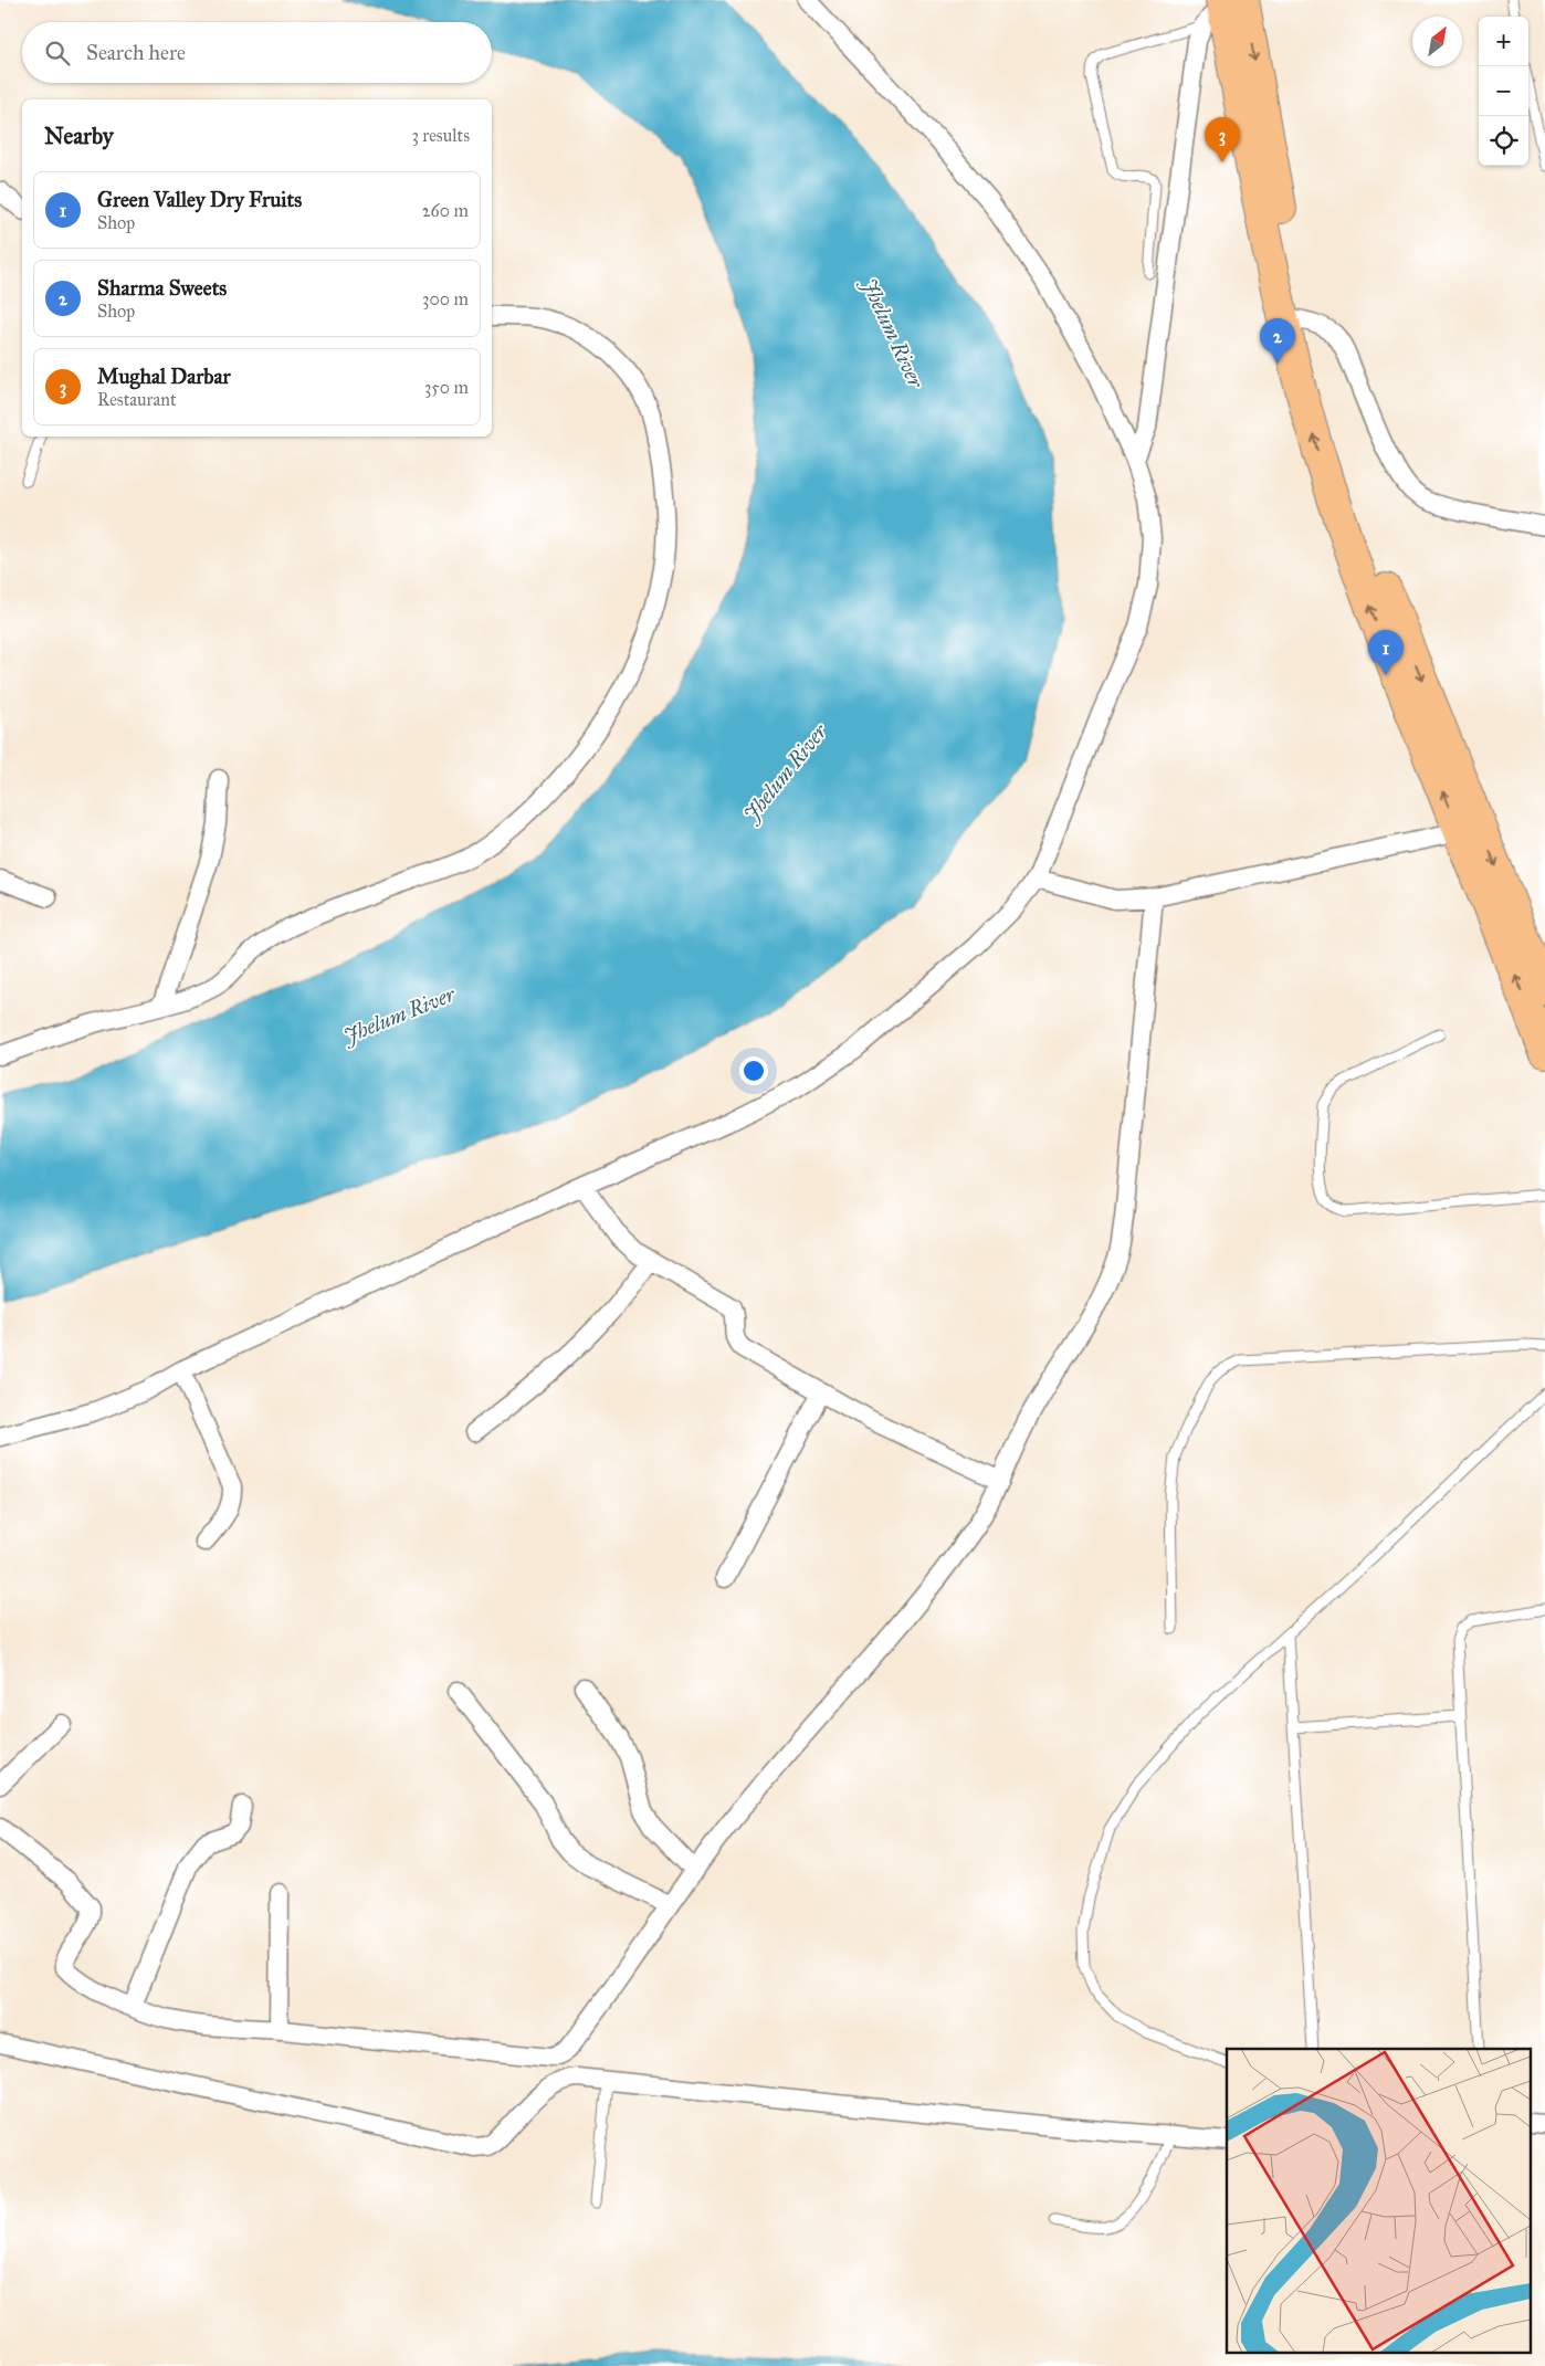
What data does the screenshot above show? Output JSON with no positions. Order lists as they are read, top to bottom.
{
  "water": ["Jhelum River"],
  "north": "top right",
  "page": {
    "map_buttons": ["+", "−"],
    "search": "Search here",
    "heading": ["Nearby", "3 results"],
    "pins": ["3", "2", "1"],
    "list": [
      {
        "mark": "1",
        "name": "Green Valley Dry Fruits",
        "note": "Shop",
        "value": "260 m"
      },
      {
        "mark": "2",
        "name": "Sharma Sweets",
        "note": "Shop",
        "value": "300 m"
      },
      {
        "mark": "3",
        "name": "Mughal Darbar",
        "note": "Restaurant",
        "value": "350 m"
      }
    ]
  }
}
